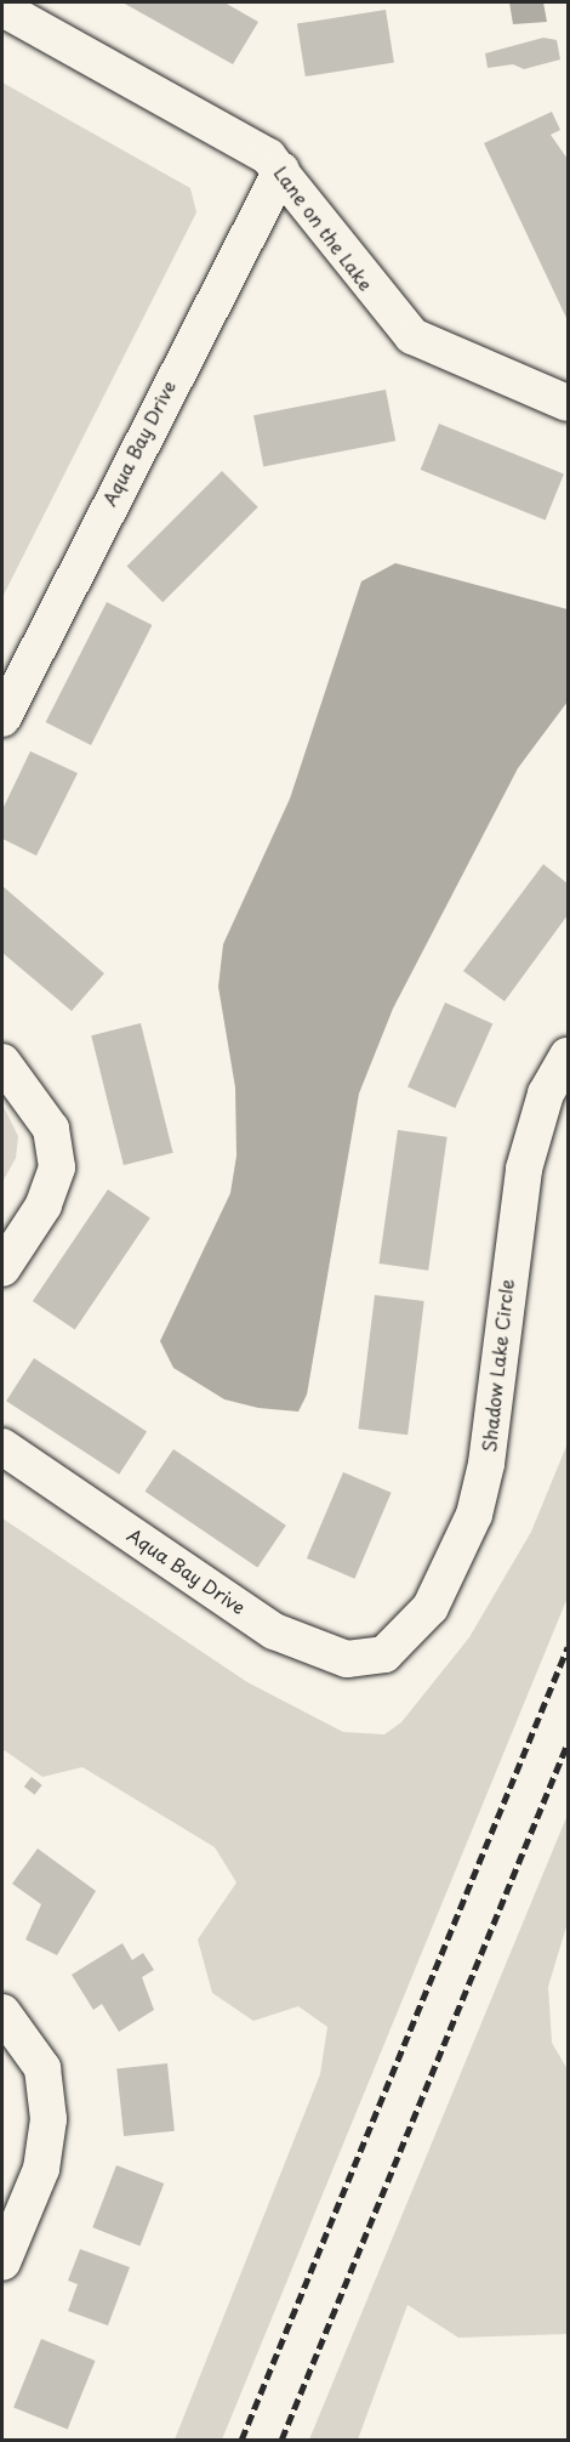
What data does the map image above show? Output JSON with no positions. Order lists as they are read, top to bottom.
{
  "streets": {
    "street": ["Lane on the Lake", "Aqua Bay Drive", "Shadow Lake Circle"]
  },
  "crossings": [
    ["Lane on the Lake", "Aqua Bay Drive"],
    ["Aqua Bay Drive", "Shadow Lake Circle"]
  ]
}
